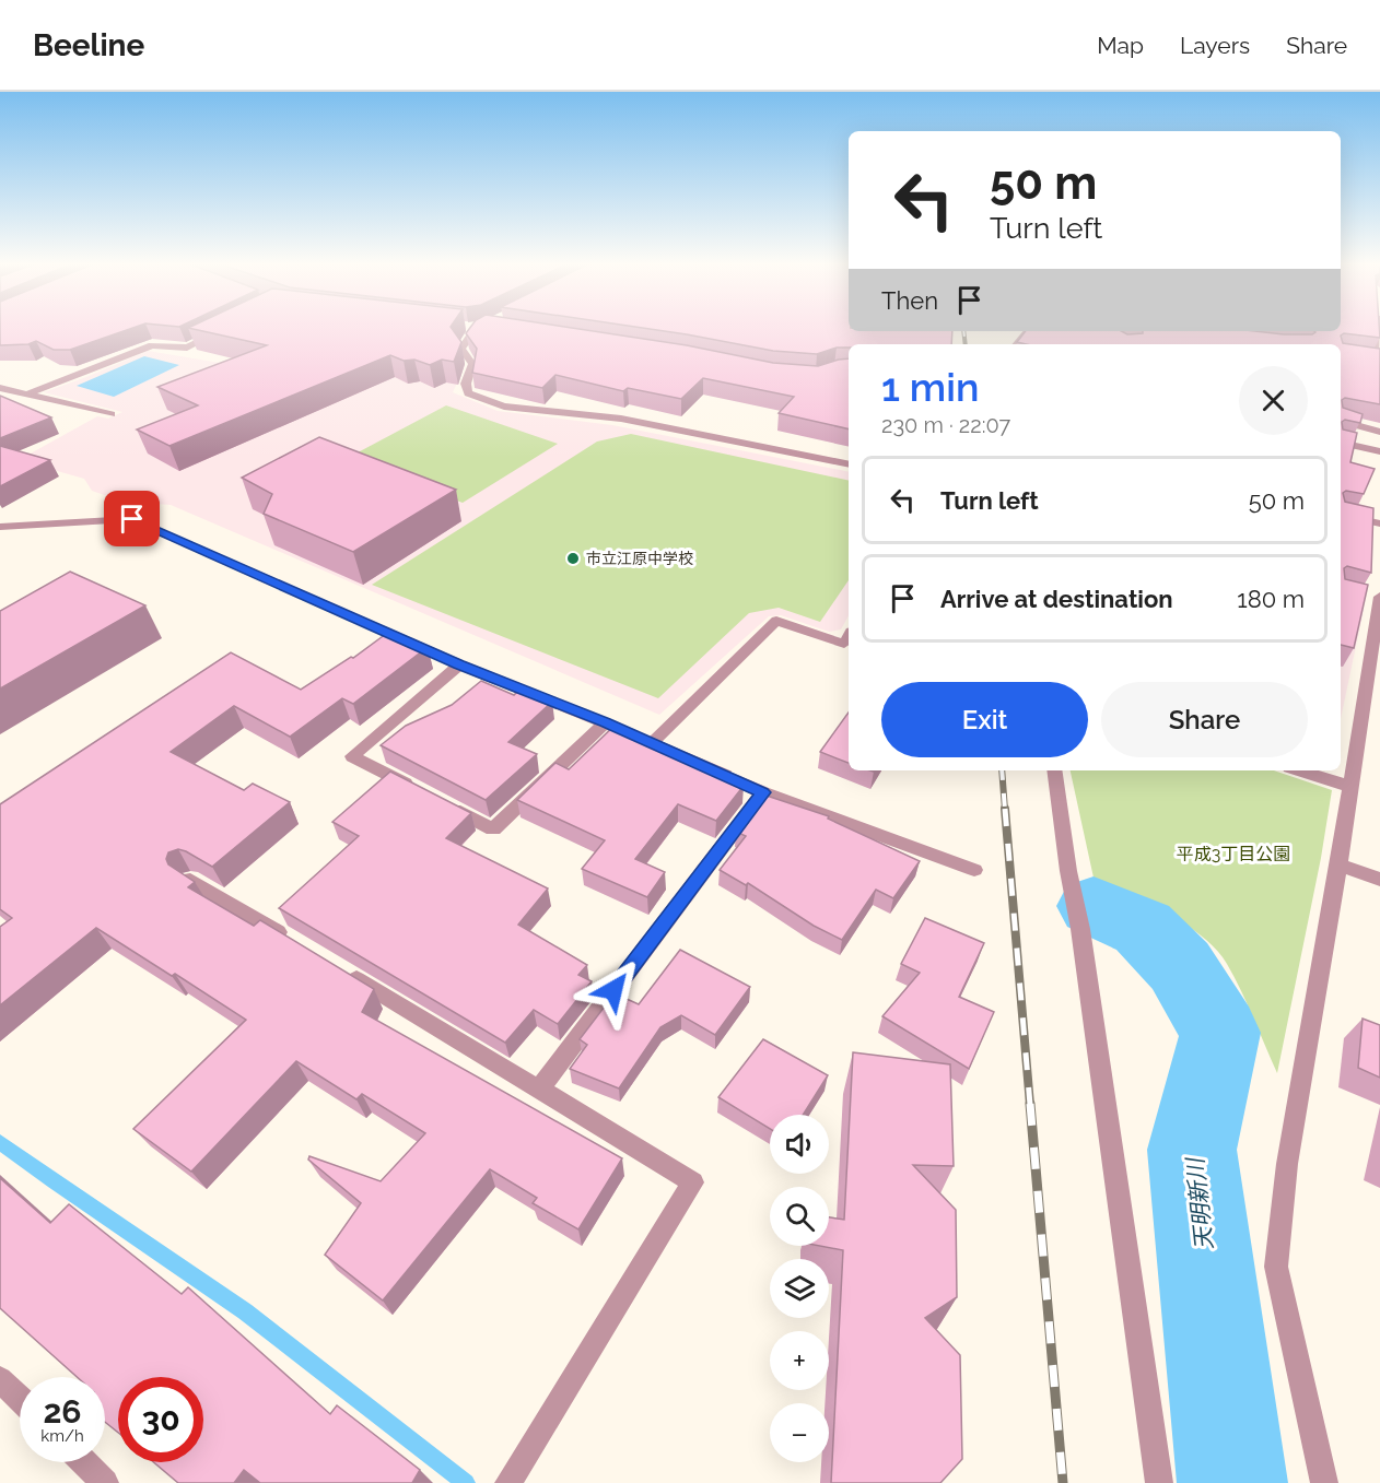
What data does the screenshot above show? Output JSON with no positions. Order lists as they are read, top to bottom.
{
  "water": ["天明新川"],
  "parks": ["平成3丁目公園"],
  "places": ["市立江原中学校"],
  "page": {
    "header": "Beeline",
    "nav": ["Map", "Layers", "Share"],
    "turn": ["50 m", "Turn left"],
    "then": "Then",
    "heading": ["1 min", "230 m · 22:07"],
    "list": [
      {
        "name": "Turn left",
        "value": "50 m"
      },
      {
        "name": "Arrive at destination",
        "value": "180 m"
      }
    ],
    "buttons": ["Exit", "Share"],
    "map_buttons": ["+", "−"],
    "speed": "26 km/h",
    "limit": "30"
  }
}
